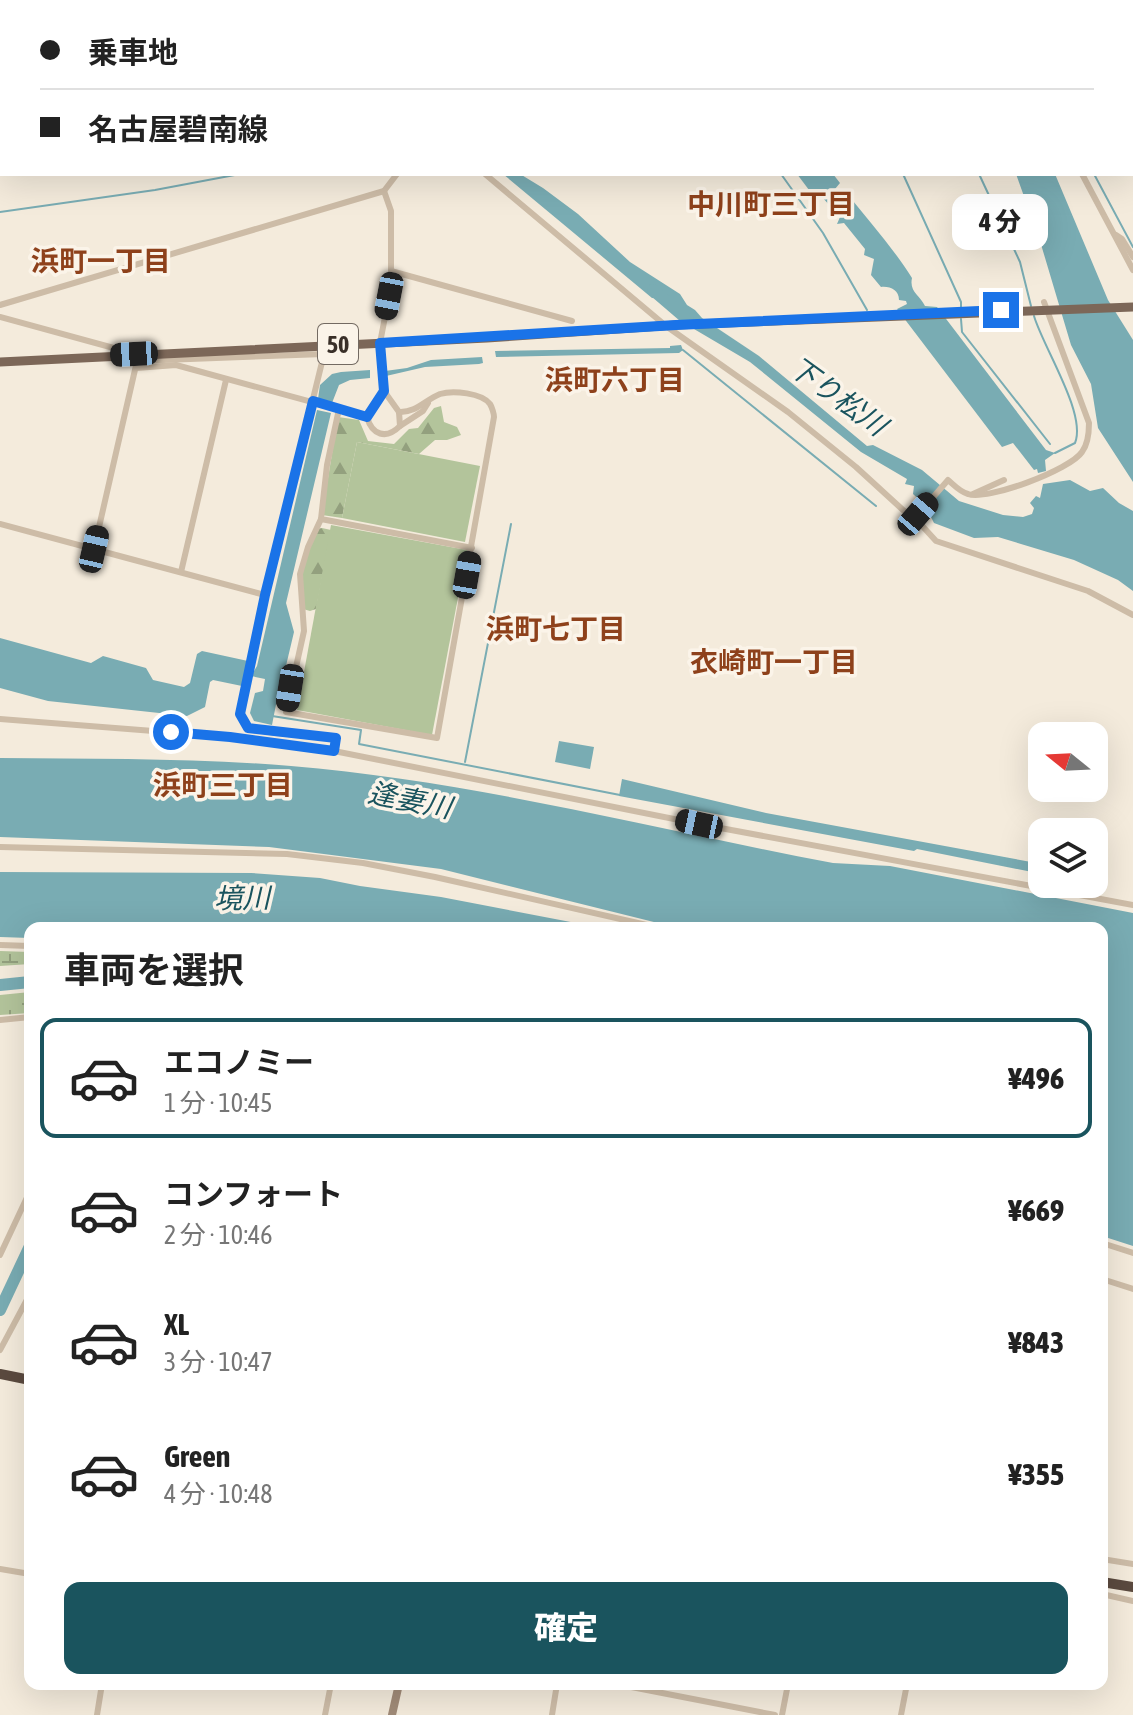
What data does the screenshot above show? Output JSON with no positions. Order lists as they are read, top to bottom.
{
  "streets": {
    "main road": ["50"]
  },
  "districts": [
    "中川町三丁目",
    "浜町一丁目",
    "浜町六丁目",
    "浜町七丁目",
    "衣崎町一丁目",
    "浜町三丁目"
  ],
  "water": ["下り松川", "逢妻川", "境川"],
  "north": "left",
  "page": {
    "banner": ["乗車地", "名古屋碧南線"],
    "bubble": "4 分",
    "heading": "車両を選択",
    "list": [
      {
        "name": "エコノミー",
        "note": "1 分 · 10:45",
        "value": "¥496"
      },
      {
        "name": "コンフォート",
        "note": "2 分 · 10:46",
        "value": "¥669"
      },
      {
        "name": "XL",
        "note": "3 分 · 10:47",
        "value": "¥843"
      },
      {
        "name": "Green",
        "note": "4 分 · 10:48",
        "value": "¥355"
      }
    ],
    "buttons": "確定"
  }
}
